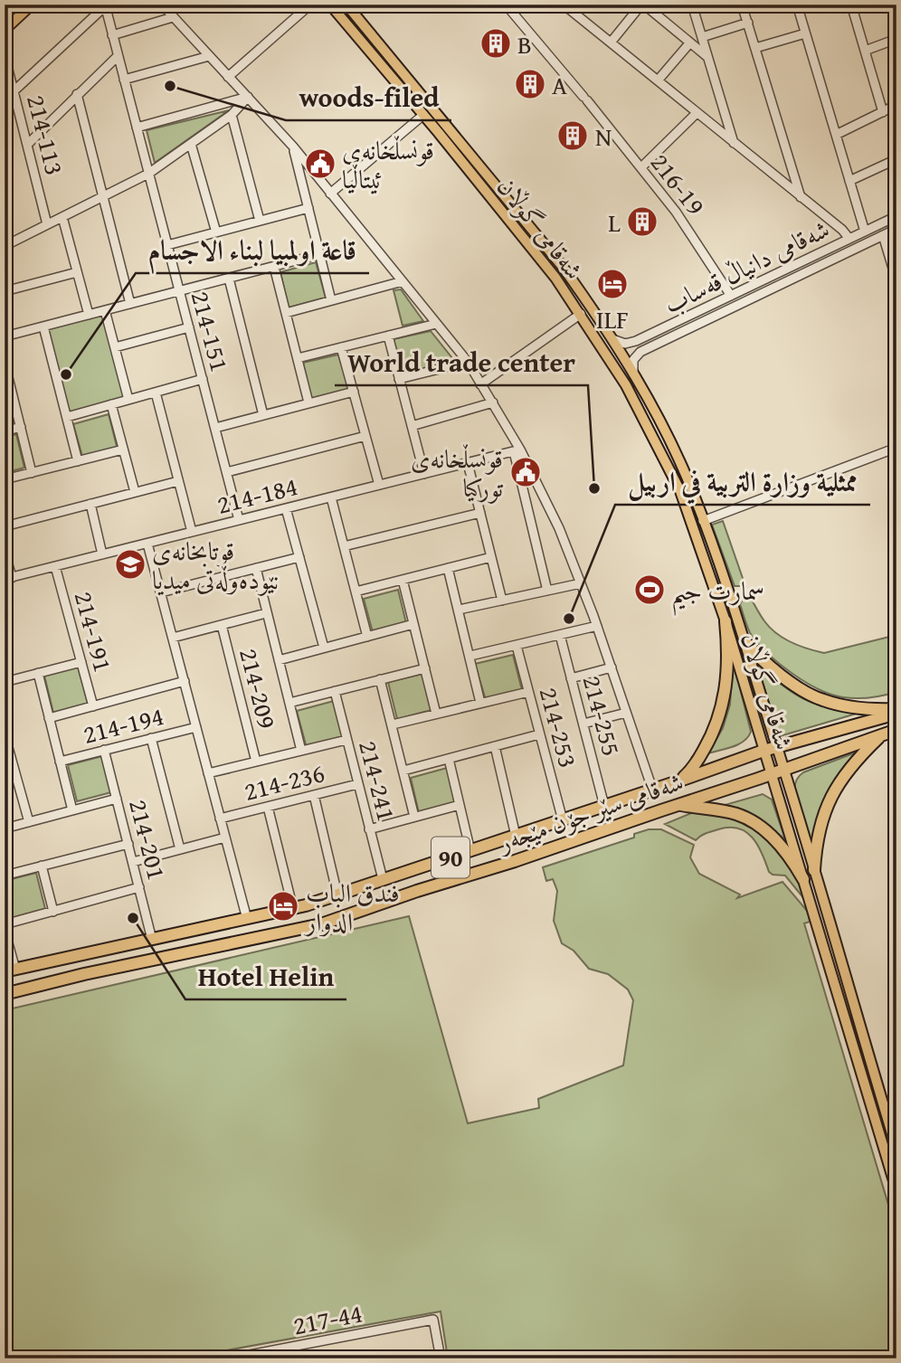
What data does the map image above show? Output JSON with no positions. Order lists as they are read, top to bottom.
{
  "streets": {
    "highway": ["شەقامی سێر جۆن مێجەر", "90"],
    "main road": ["شەقامی گوڵان"],
    "street": [
      "214-113",
      "216-19",
      "شەقامی دانیاڵ قەساب",
      "214-151",
      "214-184",
      "214-191",
      "214-209",
      "214-255",
      "214-194",
      "214-253",
      "214-241",
      "214-236",
      "214-201",
      "217-44"
    ]
  },
  "crossings": [
    ["216-19", "شەقامی دانیاڵ قەساب"],
    ["شەقامی گوڵان", "شەقامی دانیاڵ قەساب"],
    ["شەقامی گوڵان", "شەقامی سێر جۆن مێجەر"],
    ["شەقامی گوڵان", "90"],
    ["214-151", "214-184"],
    ["214-184", "214-191"],
    ["214-255", "شەقامی سێر جۆن مێجەر"],
    ["214-194", "214-201"],
    ["214-253", "شەقامی سێر جۆن مێجەر"],
    ["214-241", "214-236"],
    ["214-241", "شەقامی سێر جۆن مێجەر"],
    ["شەقامی سێر جۆن مێجەر", "214-201"],
    ["شەقامی سێر جۆن مێجەر", "90"]
  ],
  "places": {
    "building": [
      "B",
      "A",
      "N",
      "L"
    ],
    "other": [
      "woods-filed",
      "قاعة اولمبيا لبناء الاجسام",
      "World trade center",
      "ممثلية وزارة التربية في اربيل",
      "Hotel Helin"
    ],
    "public building": ["قونسڵخانەی ئیتاڵیا", "قونسڵخانەی تورکیا"],
    "hotel": ["ILF", "فندق الباب الدوار"],
    "school or university": ["قوتابخانەی نێودەوڵەتی میدیا"],
    "sports": ["سمارت جیم"]
  }
}
